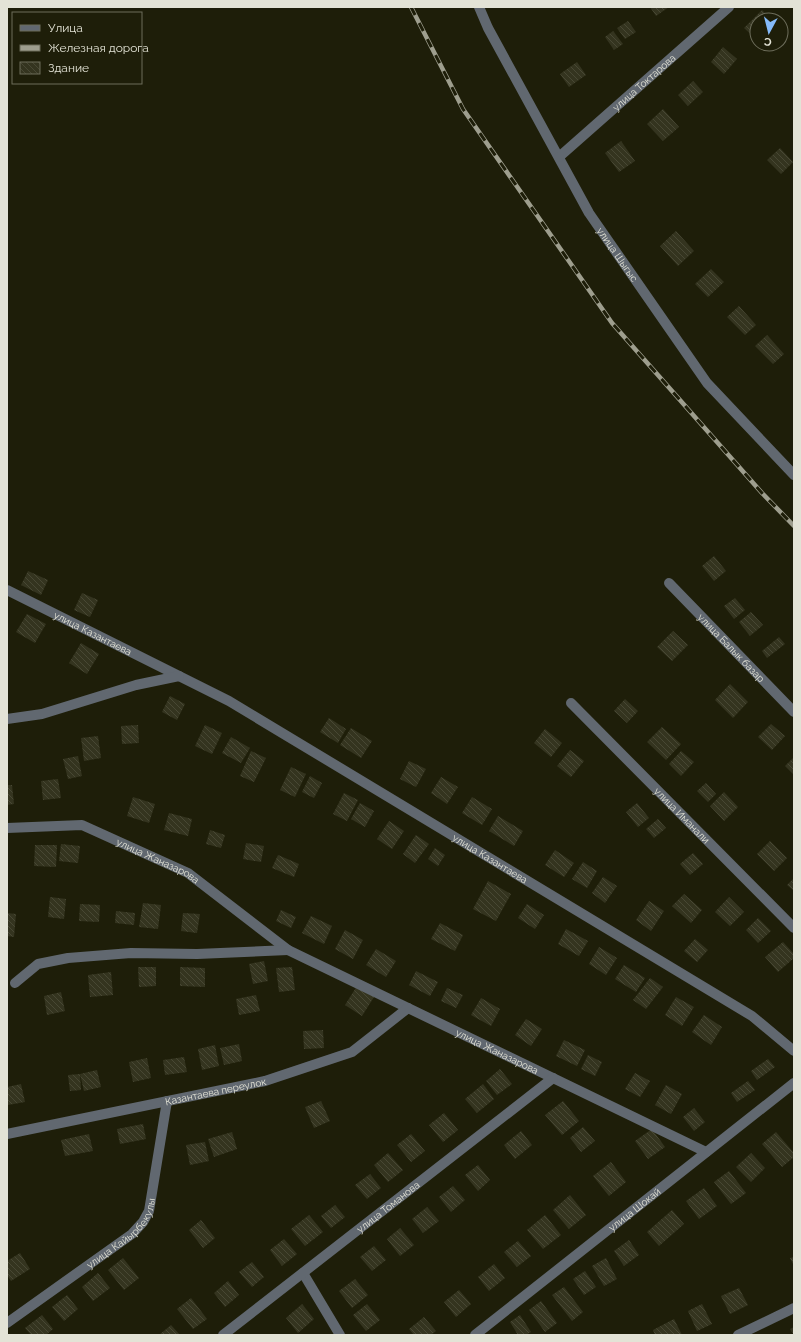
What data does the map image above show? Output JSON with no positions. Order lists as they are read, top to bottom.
{
  "streets": {
    "street": [
      "улица Токтарова",
      "улица Шыгыс",
      "улица Казантаева",
      "улица Балык базар",
      "улица Иманали",
      "улица Жаназарова",
      "Казантаева переулок",
      "улица Томанова",
      "улица Шокай",
      "улица Кайырбекулы"
    ]
  },
  "crossings": [
    ["улица Токтарова", "улица Шыгыс"],
    ["улица Жаназарова", "Казантаева переулок"],
    ["улица Жаназарова", "улица Томанова"],
    ["улица Жаназарова", "улица Шокай"],
    ["Казантаева переулок", "улица Кайырбекулы"]
  ],
  "legend": ["Улица", "Железная дорога", "Здание"],
  "north": "bottom"
}
